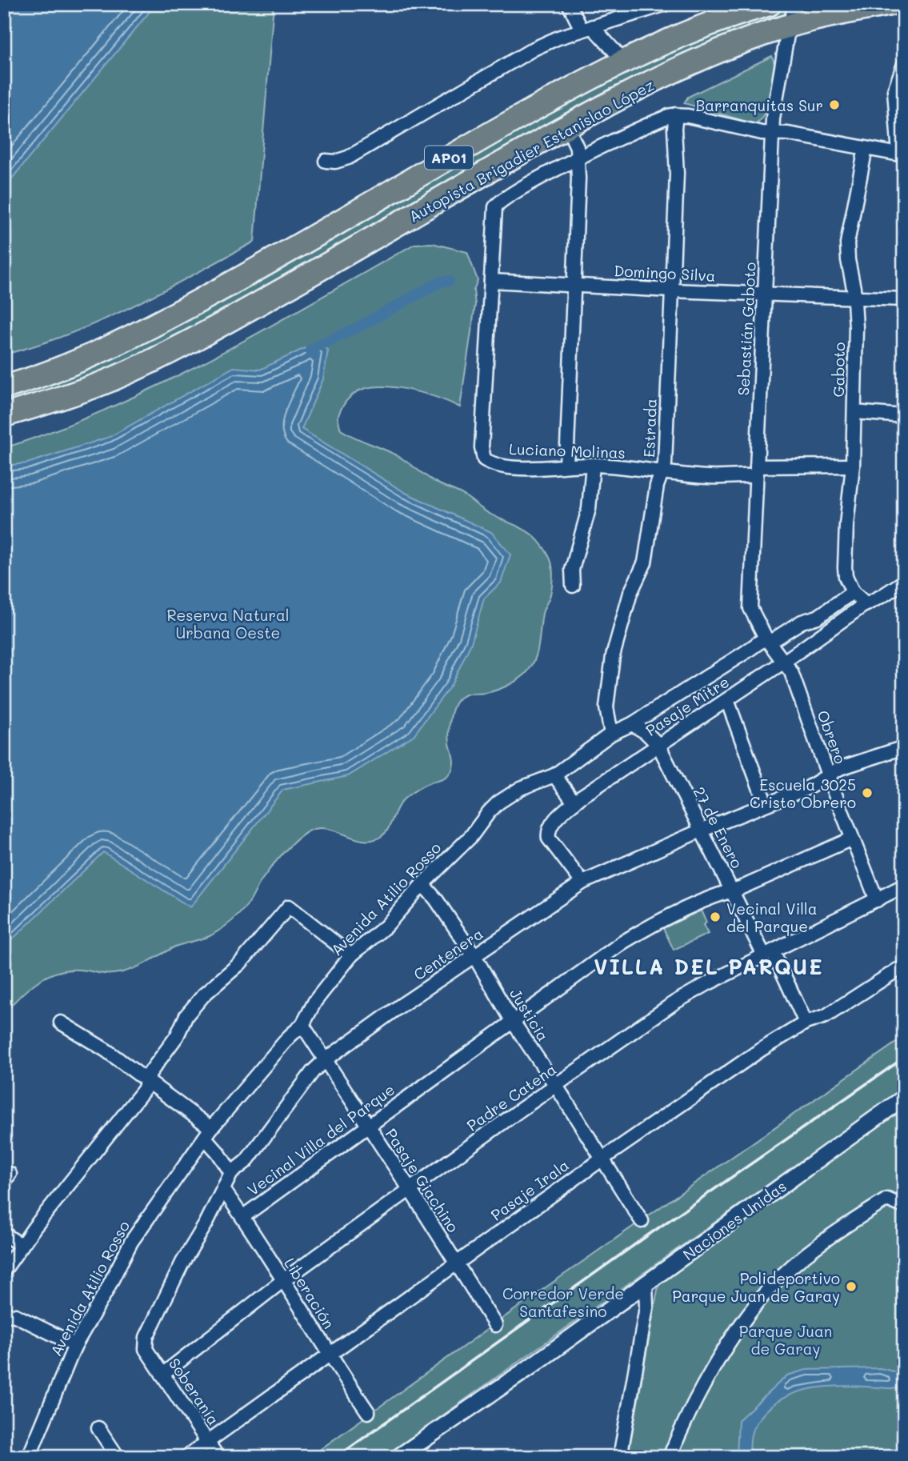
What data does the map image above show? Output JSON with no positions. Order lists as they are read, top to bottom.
{
  "streets": {
    "highway": ["Autopista Brigadier Estanislao López", "AP01"],
    "street": [
      "Domingo Silva",
      "Sebastián Gaboto",
      "Gaboto",
      "Estrada",
      "Luciano Molinas",
      "Pasaje Mitre",
      "Obrero",
      "27 de Enero",
      "Avenida Atilio Rosso",
      "Centenera",
      "Justicia",
      "Padre Catena",
      "Vecinal Villa del Parque",
      "Pasaje Giachino",
      "Pasaje Irala",
      "Naciones Unidas",
      "Liberación",
      "Soberanía"
    ]
  },
  "crossings": [
    ["Autopista Brigadier Estanislao López", "Sebastián Gaboto"],
    ["Domingo Silva", "Sebastián Gaboto"],
    ["Domingo Silva", "Gaboto"],
    ["Domingo Silva", "Estrada"],
    ["Domingo Silva", "Luciano Molinas"],
    ["Sebastián Gaboto", "Luciano Molinas"],
    ["Sebastián Gaboto", "Obrero"],
    ["Sebastián Gaboto", "Avenida Atilio Rosso"],
    ["Gaboto", "Luciano Molinas"],
    ["Gaboto", "Avenida Atilio Rosso"],
    ["Estrada", "Luciano Molinas"],
    ["Estrada", "Avenida Atilio Rosso"],
    ["Pasaje Mitre", "Obrero"],
    ["Pasaje Mitre", "27 de Enero"],
    ["Pasaje Mitre", "Centenera"],
    ["Obrero", "Avenida Atilio Rosso"],
    ["Obrero", "Centenera"],
    ["Obrero", "Padre Catena"],
    ["Obrero", "Vecinal Villa del Parque"],
    ["27 de Enero", "Avenida Atilio Rosso"],
    ["27 de Enero", "Centenera"],
    ["27 de Enero", "Padre Catena"],
    ["27 de Enero", "Vecinal Villa del Parque"],
    ["27 de Enero", "Pasaje Irala"],
    ["Avenida Atilio Rosso", "Justicia"],
    ["Avenida Atilio Rosso", "Pasaje Giachino"],
    ["Centenera", "Justicia"],
    ["Centenera", "Pasaje Giachino"],
    ["Centenera", "Liberación"],
    ["Centenera", "Soberanía"],
    ["Justicia", "Padre Catena"],
    ["Justicia", "Vecinal Villa del Parque"],
    ["Justicia", "Pasaje Irala"],
    ["Padre Catena", "Pasaje Giachino"],
    ["Padre Catena", "Liberación"],
    ["Padre Catena", "Soberanía"],
    ["Vecinal Villa del Parque", "Pasaje Giachino"],
    ["Vecinal Villa del Parque", "Liberación"],
    ["Pasaje Giachino", "Pasaje Irala"],
    ["Pasaje Irala", "Liberación"],
    ["Pasaje Irala", "Soberanía"]
  ],
  "districts": ["VILLA DEL PARQUE"],
  "parks": ["Reserva Natural Urbana Oeste", "Corredor Verde Santafesino", "Parque Juan de Garay"],
  "places": [
    "Barranquitas Sur",
    "Escuela 3025 Cristo Obrero",
    "Vecinal Villa del Parque",
    "Polideportivo Parque Juan de Garay"
  ]
}
